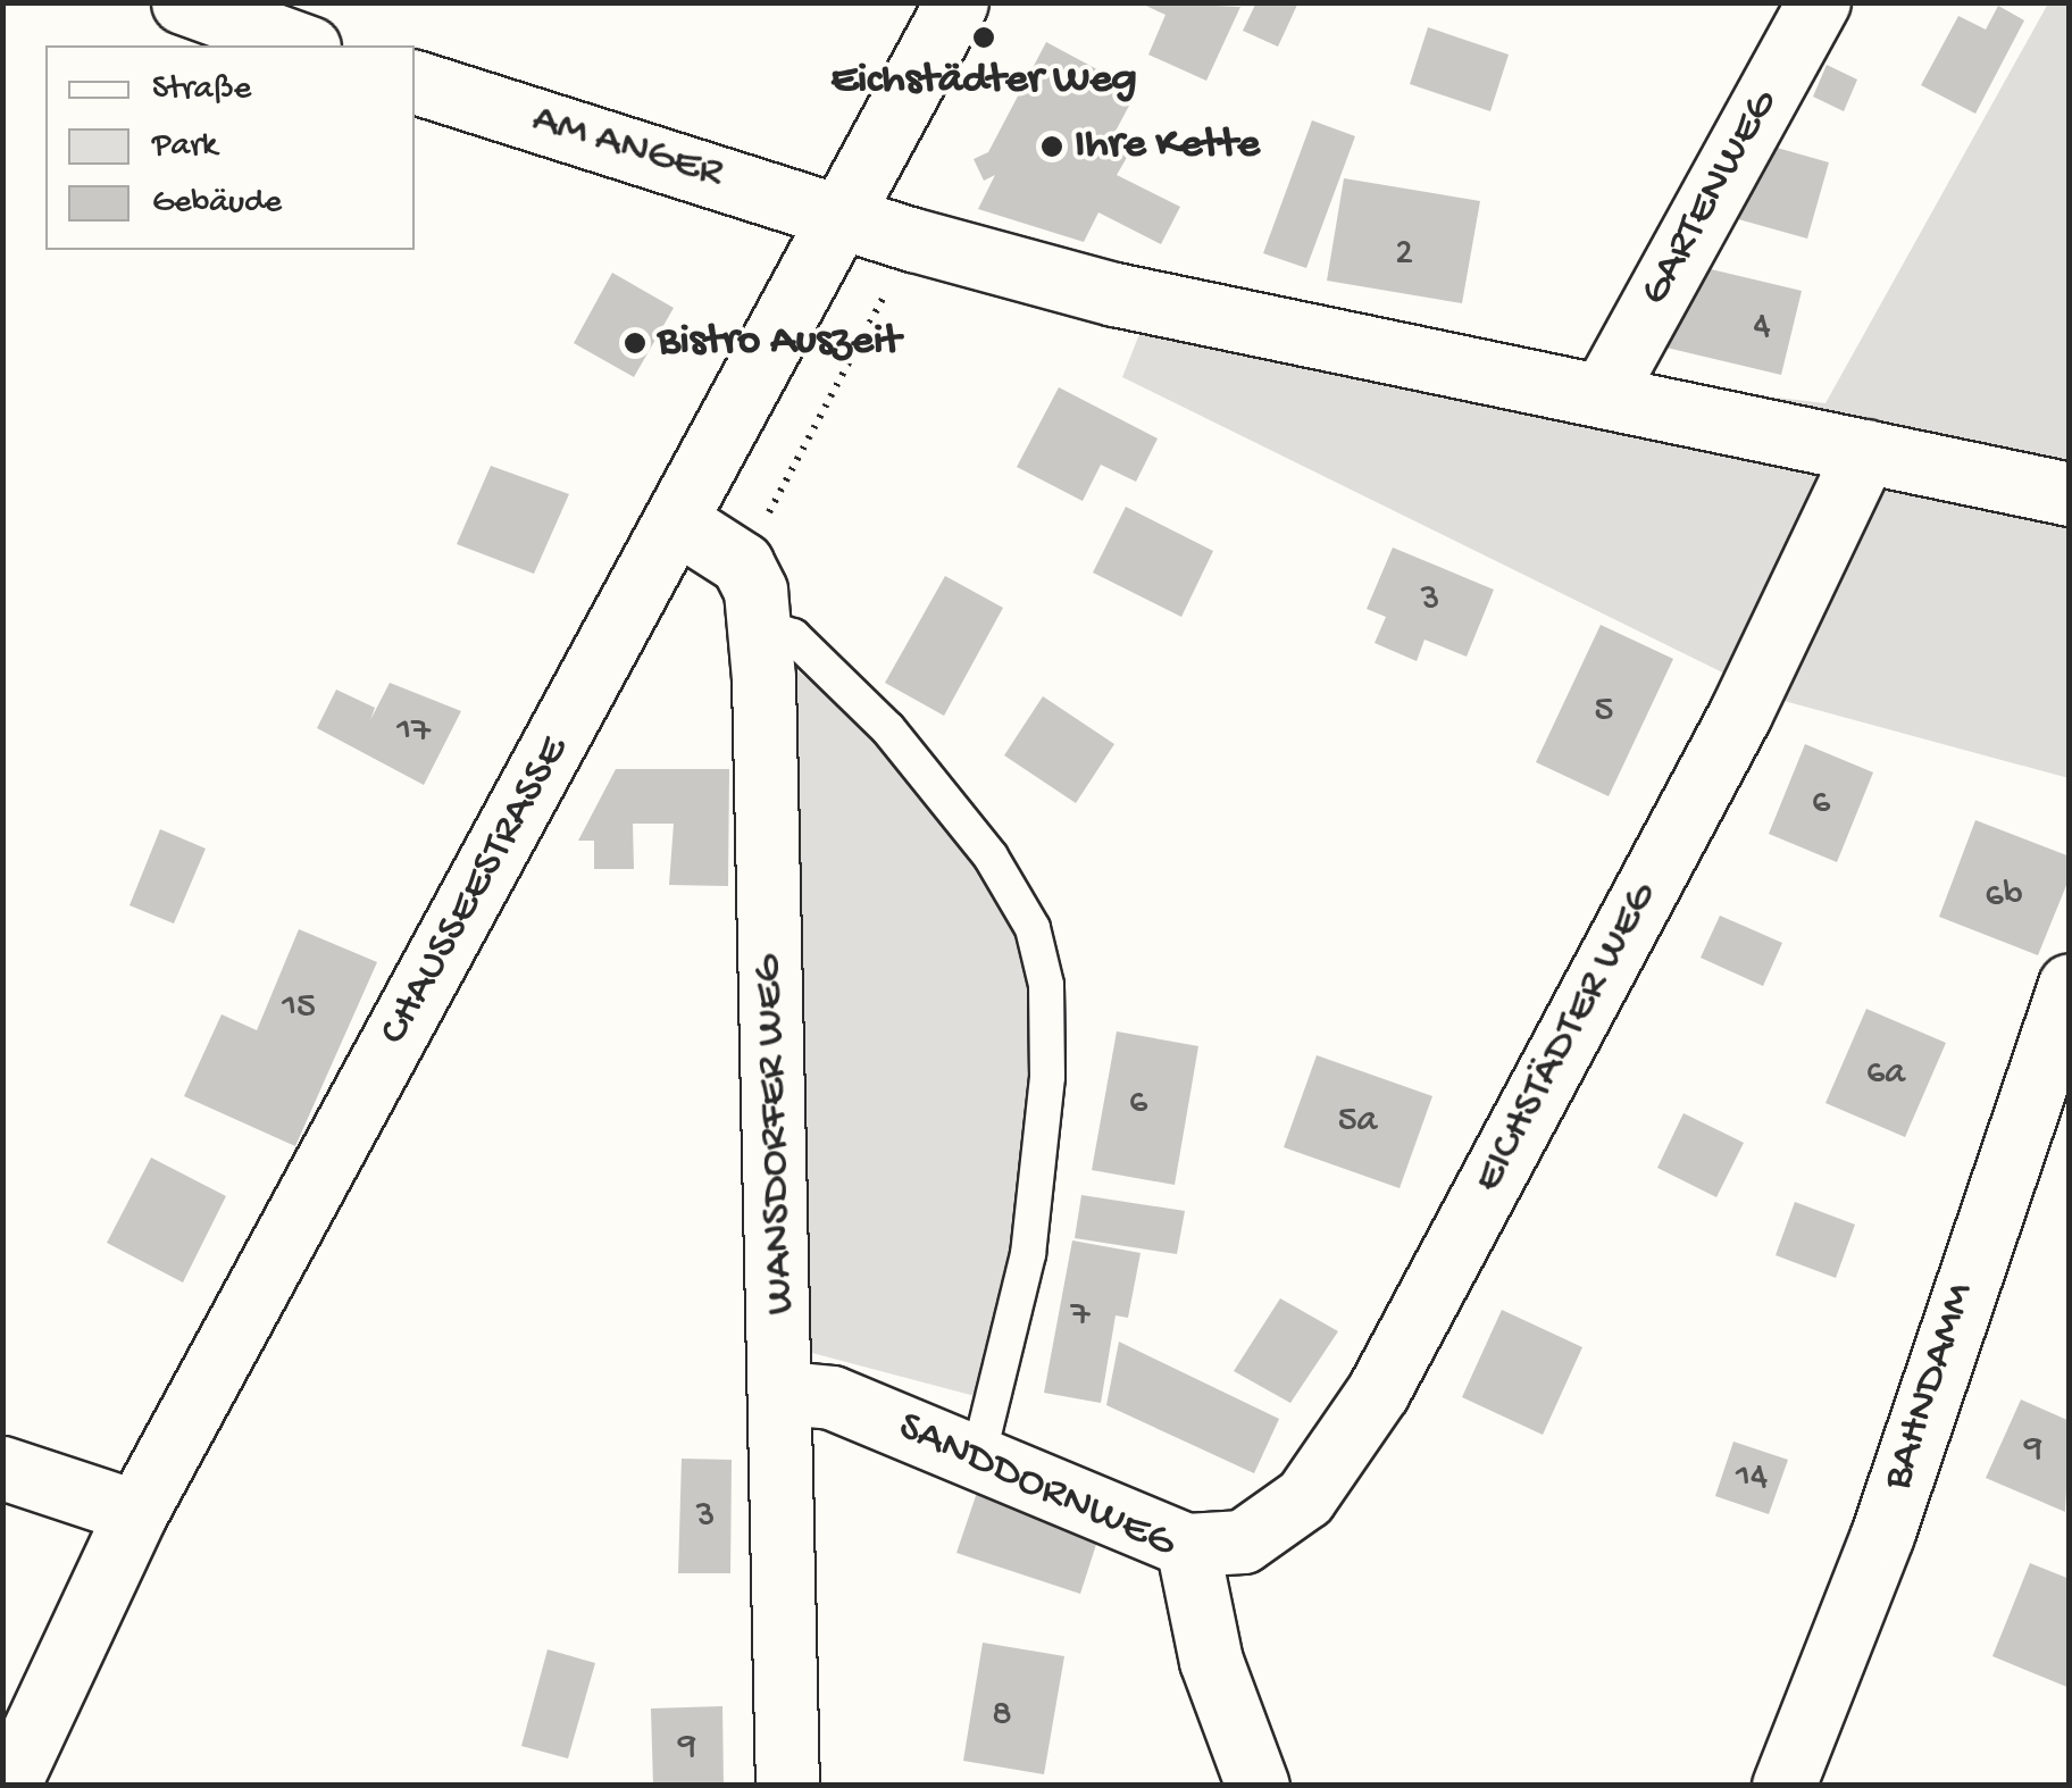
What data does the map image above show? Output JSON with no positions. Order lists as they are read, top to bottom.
{
  "streets": {
    "street": [
      "AM ANGER",
      "GARTENWEG",
      "CHAUSSEESTRASSE",
      "EICHSTÄDTER WEG",
      "WANSDORFER WEG",
      "BAHNDAMM",
      "SANDDORNWEG"
    ]
  },
  "crossings": [
    ["AM ANGER", "CHAUSSEESTRASSE"],
    ["EICHSTÄDTER WEG", "SANDDORNWEG"],
    ["WANSDORFER WEG", "SANDDORNWEG"]
  ],
  "places": ["Eichstädter Weg", "Ihre Kette", "Bistro Auszeit"],
  "house_numbers": [
    "2",
    "4",
    "3",
    "5",
    "17",
    "6",
    "6b",
    "15",
    "6a",
    "6",
    "5a",
    "7",
    "9",
    "14",
    "3",
    "8",
    "9"
  ],
  "legend": ["Straße", "Park", "Gebäude"]
}
